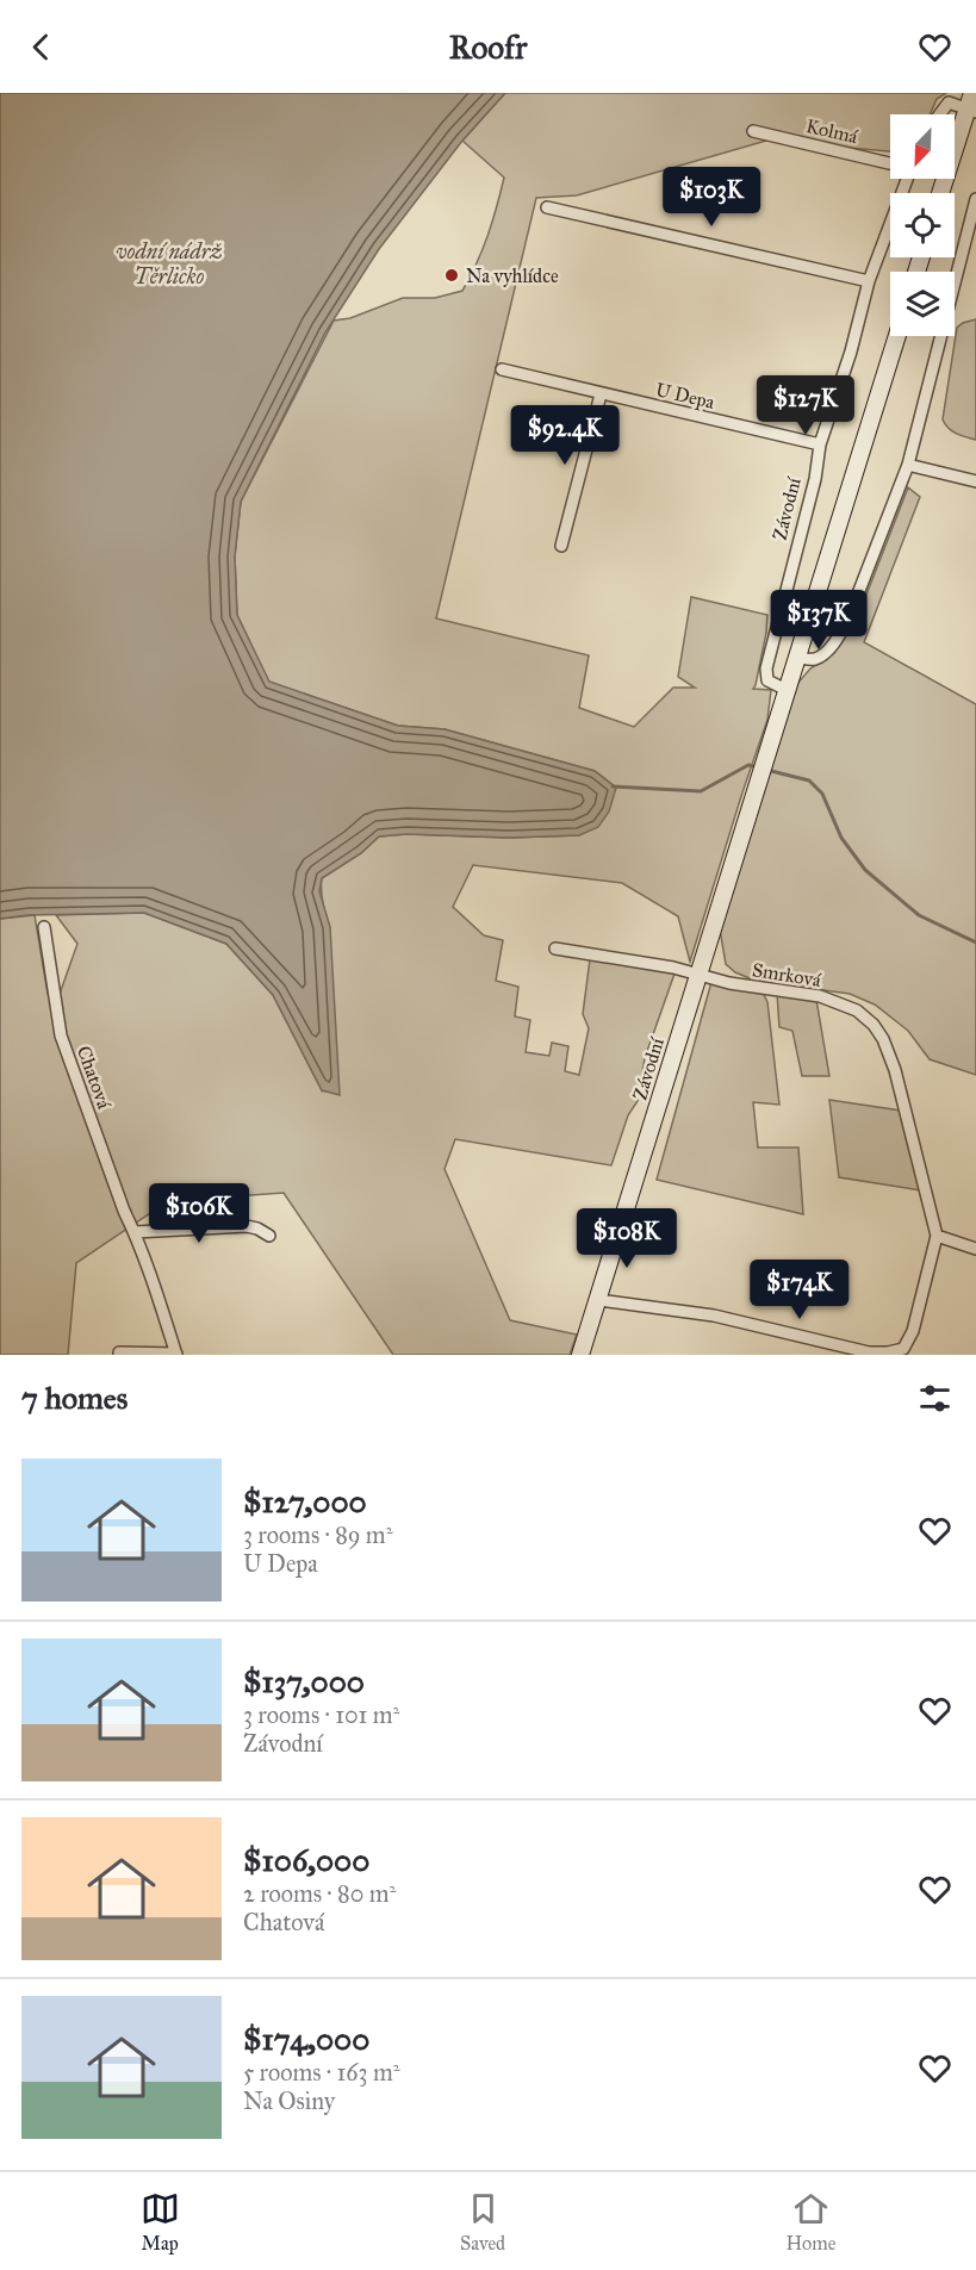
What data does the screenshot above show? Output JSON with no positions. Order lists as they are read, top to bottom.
{
  "streets": {
    "main road": ["Závodní"],
    "street": [
      "Kolmá",
      "U Depa",
      "Smrková",
      "Chatová"
    ]
  },
  "crossings": [
    ["U Depa", "Závodní"],
    ["Závodní", "Smrková"]
  ],
  "water": ["vodní nádrž Těrlicko"],
  "places": ["Na vyhlídce"],
  "north": "bottom left",
  "page": {
    "header": "Roofr",
    "price": [
      "$103K",
      "$127K",
      "$92.4K",
      "$137K",
      "$106K",
      "$108K",
      "$174K"
    ],
    "heading": "7 homes",
    "list": [
      {
        "name": "$127,000",
        "note": "3 rooms · 89 m² · U Depa"
      },
      {
        "name": "$137,000",
        "note": "3 rooms · 101 m² · Závodní"
      },
      {
        "name": "$106,000",
        "note": "2 rooms · 80 m² · Chatová"
      },
      {
        "name": "$174,000",
        "note": "5 rooms · 163 m² · Na Osiny"
      }
    ],
    "tabs": ["Map", "Saved", "Home"]
  }
}
